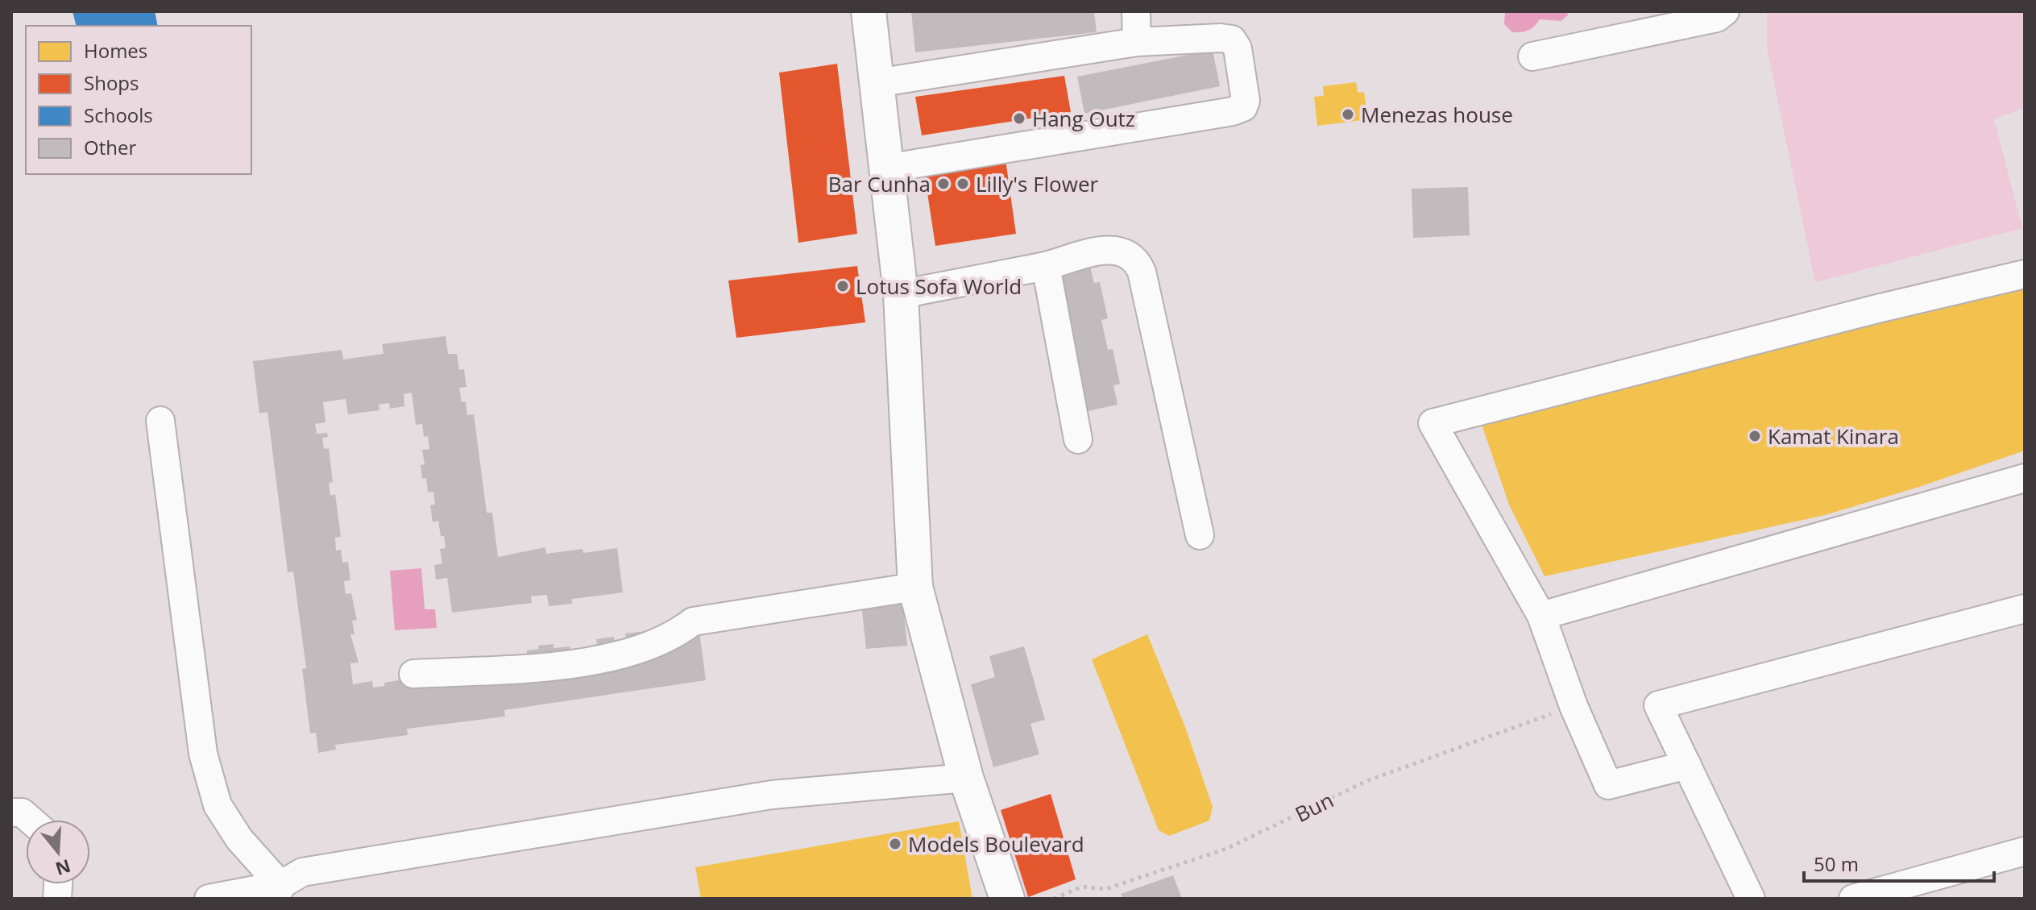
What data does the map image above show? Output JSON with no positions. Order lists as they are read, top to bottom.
{
  "streets": {
    "path": ["Bun"]
  },
  "places": [
    "Menezas house",
    "Hang Outz",
    "Bar Cunha",
    "Lilly's Flower",
    "Lotus Sofa World",
    "Kamat Kinara",
    "Models Boulevard"
  ],
  "legend": [
    "Homes",
    "Shops",
    "Schools",
    "Other"
  ],
  "scale_bar": "50 m",
  "north": "bottom"
}
